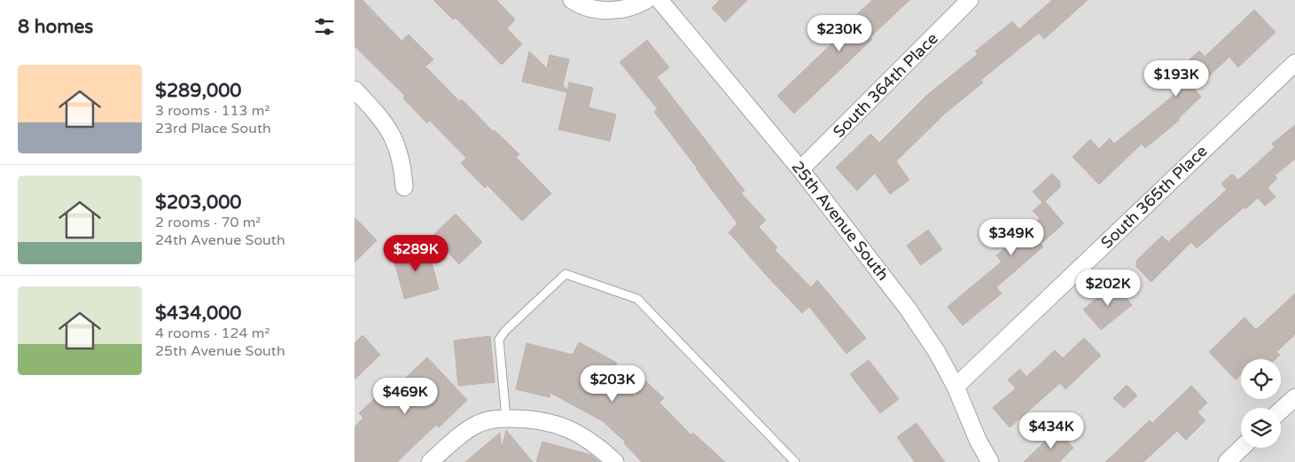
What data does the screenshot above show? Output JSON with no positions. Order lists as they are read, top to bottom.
{
  "streets": {
    "street": ["South 364th Place", "South 365th Place", "25th Avenue South"]
  },
  "crossings": [
    ["South 364th Place", "25th Avenue South"],
    ["South 365th Place", "25th Avenue South"]
  ],
  "page": {
    "heading": "8 homes",
    "price": [
      "$230K",
      "$193K",
      "$349K",
      "$289K",
      "$202K",
      "$203K",
      "$469K",
      "$434K"
    ],
    "list": [
      {
        "name": "$289,000",
        "note": "3 rooms · 113 m² · 23rd Place South"
      },
      {
        "name": "$203,000",
        "note": "2 rooms · 70 m² · 24th Avenue South"
      },
      {
        "name": "$434,000",
        "note": "4 rooms · 124 m² · 25th Avenue South"
      }
    ]
  }
}
